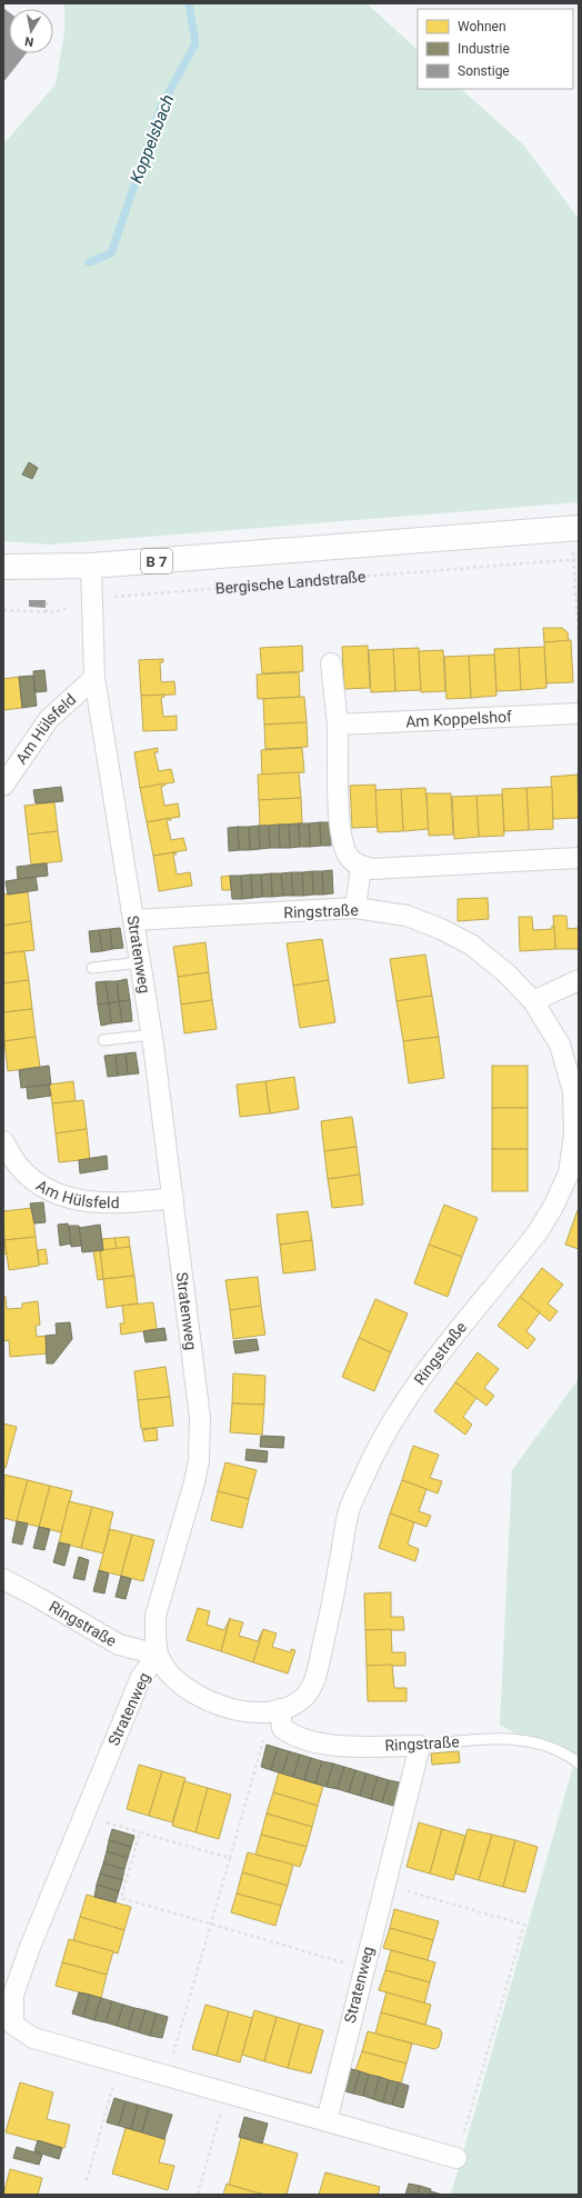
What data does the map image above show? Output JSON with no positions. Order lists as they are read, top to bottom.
{
  "streets": {
    "main road": ["B 7", "Bergische Landstraße"],
    "street": [
      "Am Koppelshof",
      "Am Hülsfeld",
      "Ringstraße",
      "Stratenweg"
    ]
  },
  "crossings": [
    ["Bergische Landstraße", "Stratenweg"],
    ["Am Hülsfeld", "Stratenweg"],
    ["Ringstraße", "Stratenweg"]
  ],
  "water": ["Koppelsbach"],
  "legend": ["Wohnen", "Industrie", "Sonstige"],
  "north": "bottom"
}
